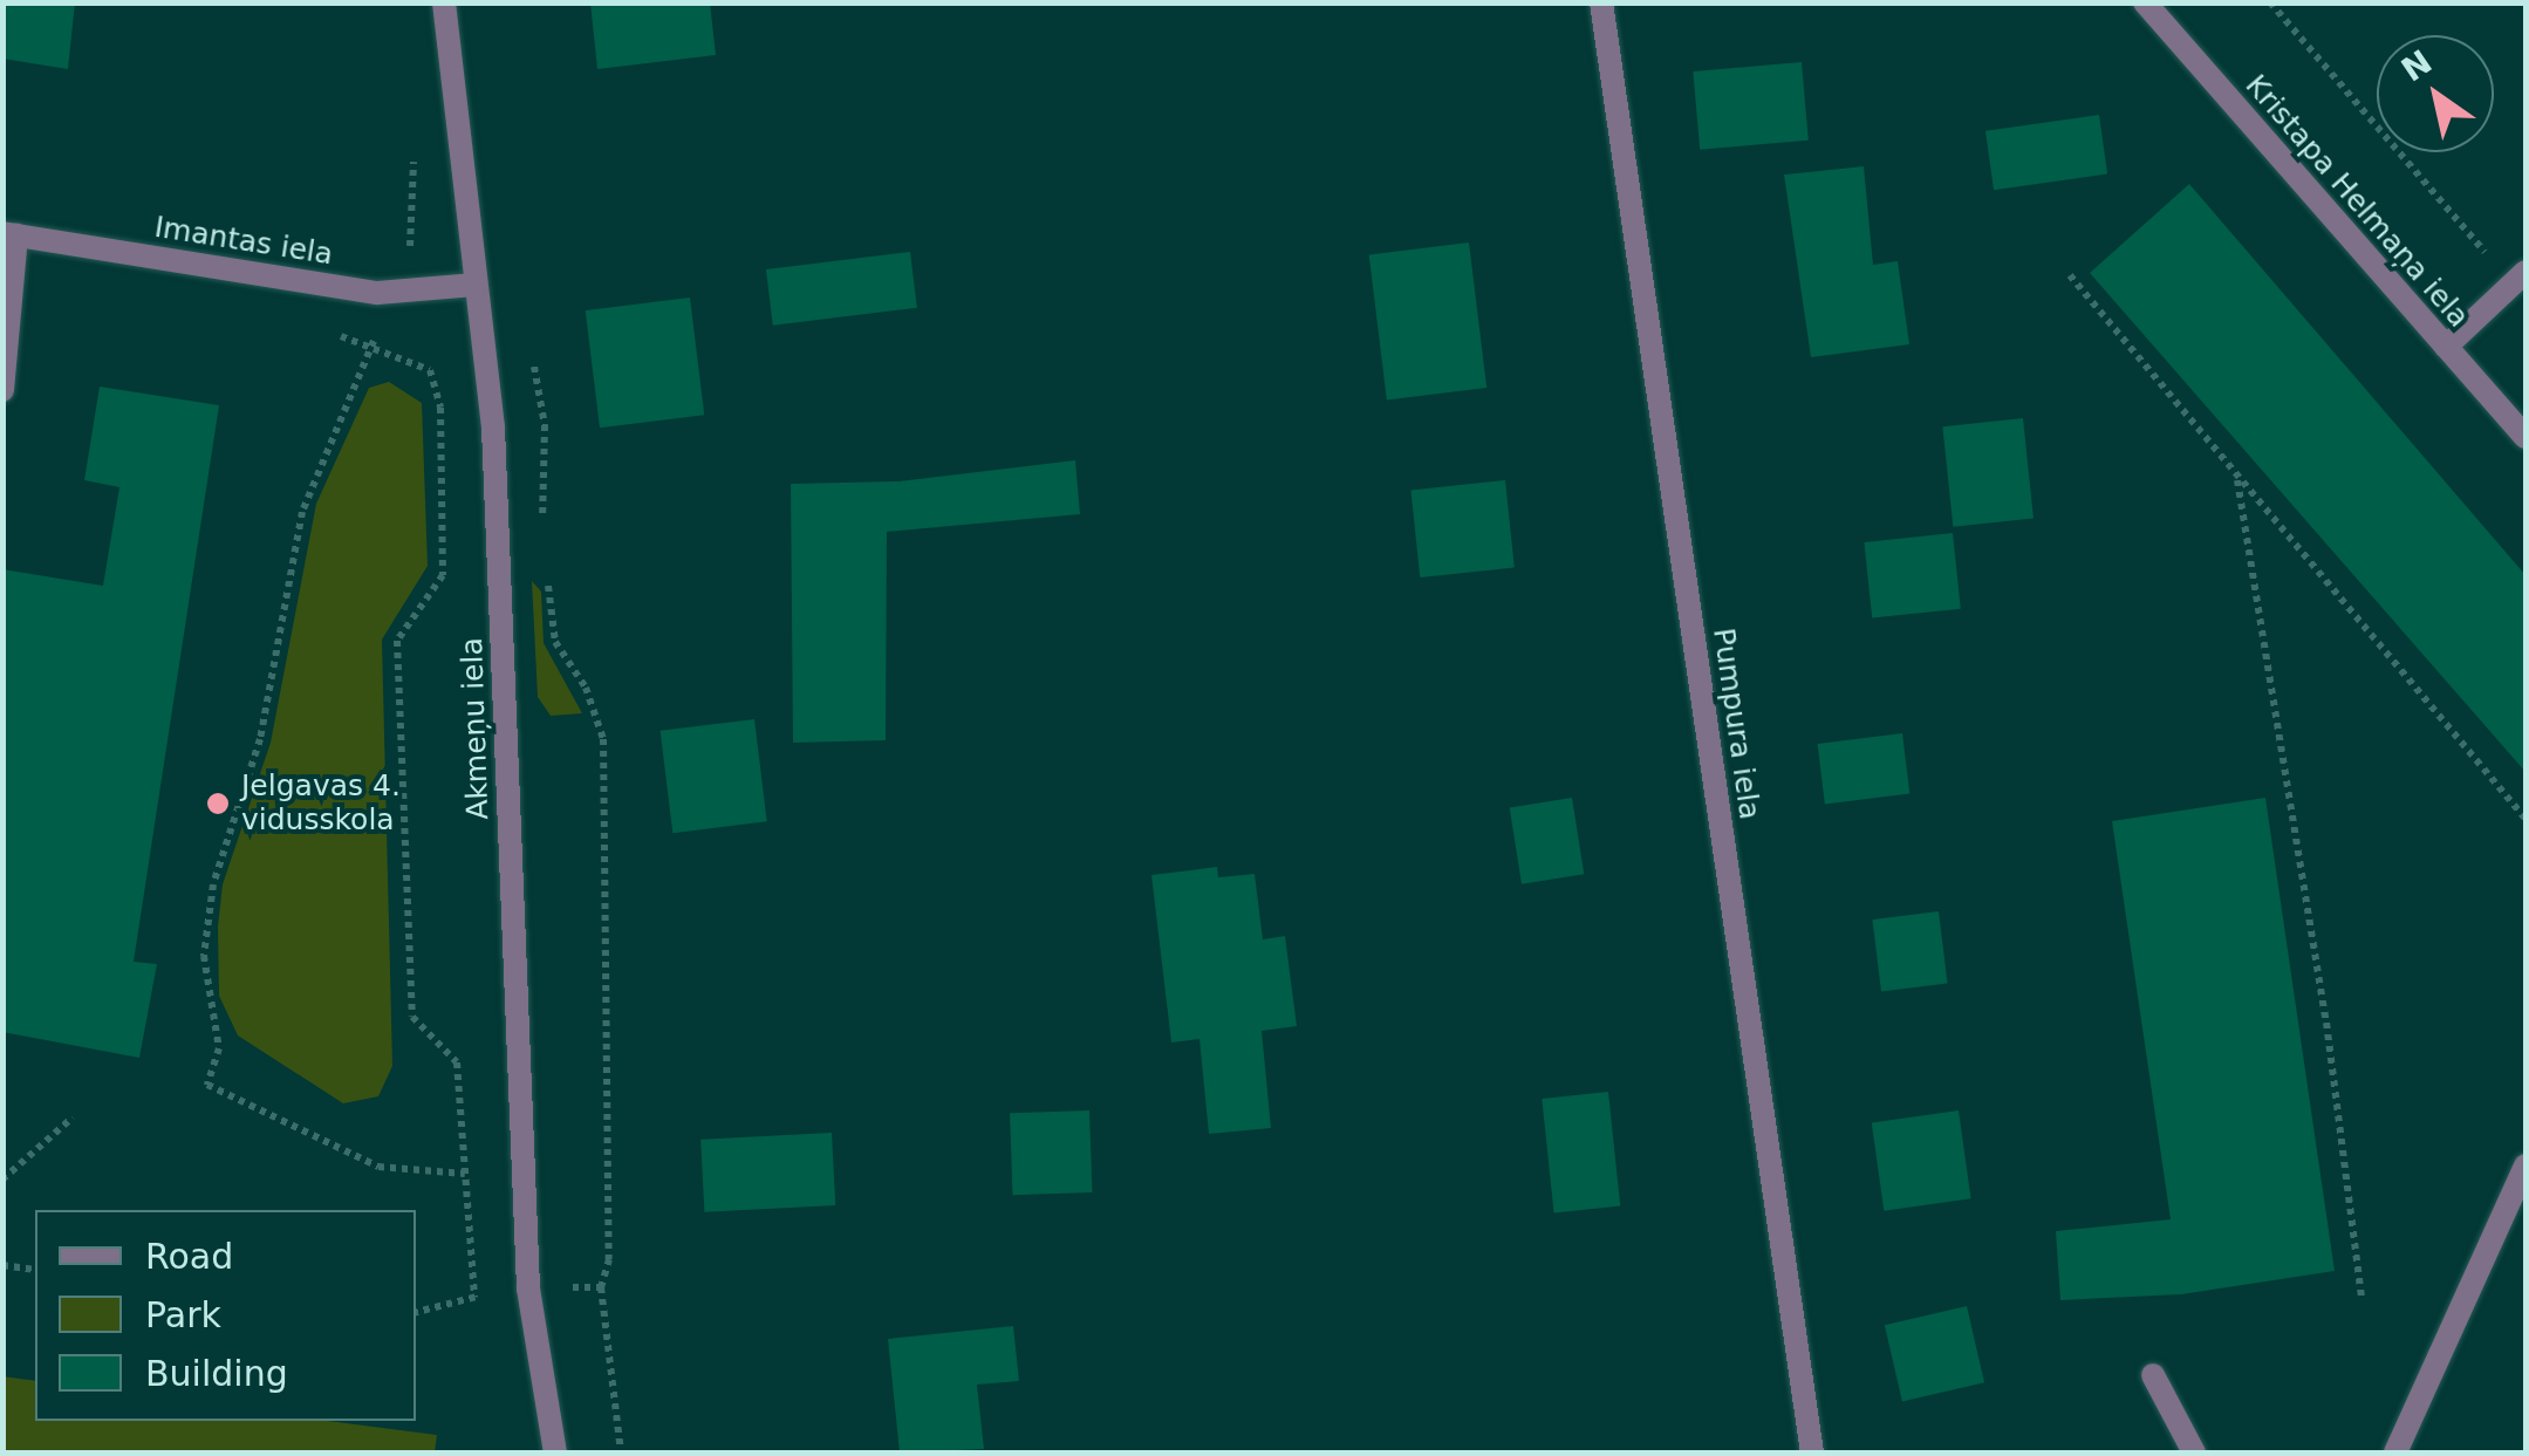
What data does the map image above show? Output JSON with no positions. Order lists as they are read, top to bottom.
{
  "streets": {
    "street": [
      "Kristapa Helmaņa iela",
      "Imantas iela",
      "Pumpura iela",
      "Akmeņu iela"
    ]
  },
  "crossings": [
    ["Imantas iela", "Akmeņu iela"]
  ],
  "places": ["Jelgavas 4. vidusskola"],
  "legend": ["Road", "Park", "Building"],
  "north": "top left"
}
